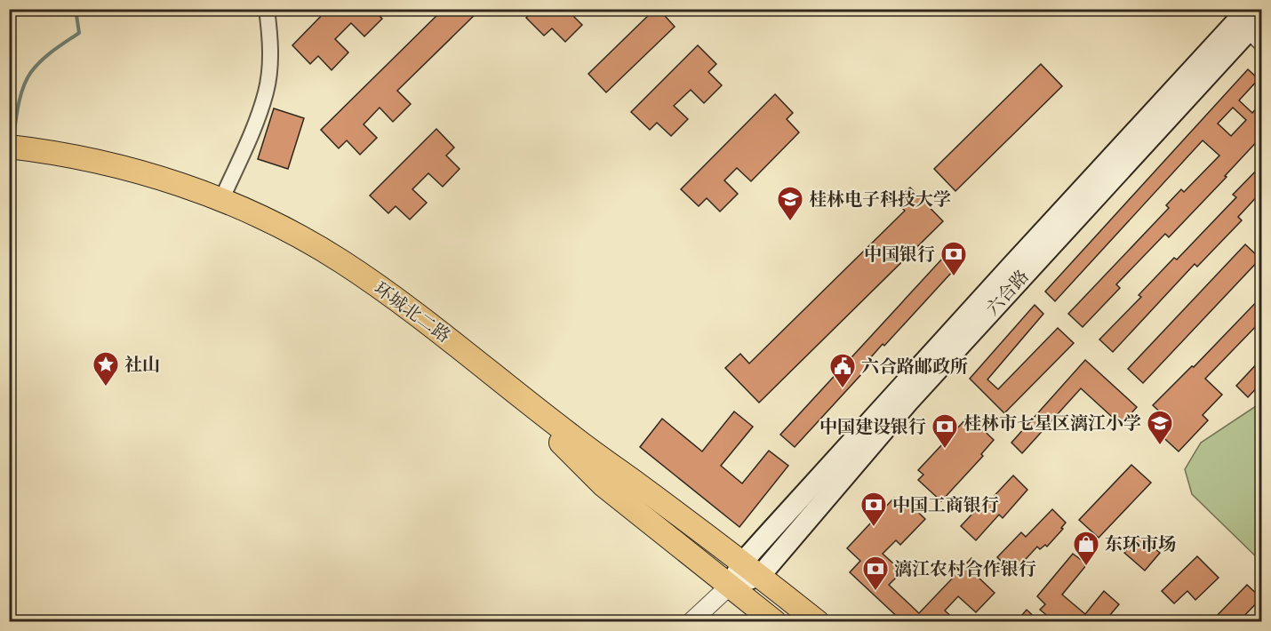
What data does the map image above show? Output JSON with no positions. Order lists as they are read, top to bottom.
{
  "streets": {
    "main road": ["六合路", "环城北二路"]
  },
  "crossings": [
    ["六合路", "环城北二路"]
  ],
  "places": {
    "school or university": ["桂林电子科技大学", "桂林市七星区漓江小学"],
    "bank": [
      "中国银行",
      "中国建设银行",
      "中国工商银行",
      "漓江农村合作银行"
    ],
    "place": ["社山"],
    "public building": ["六合路邮政所"],
    "shop": ["东环市场"]
  }
}
